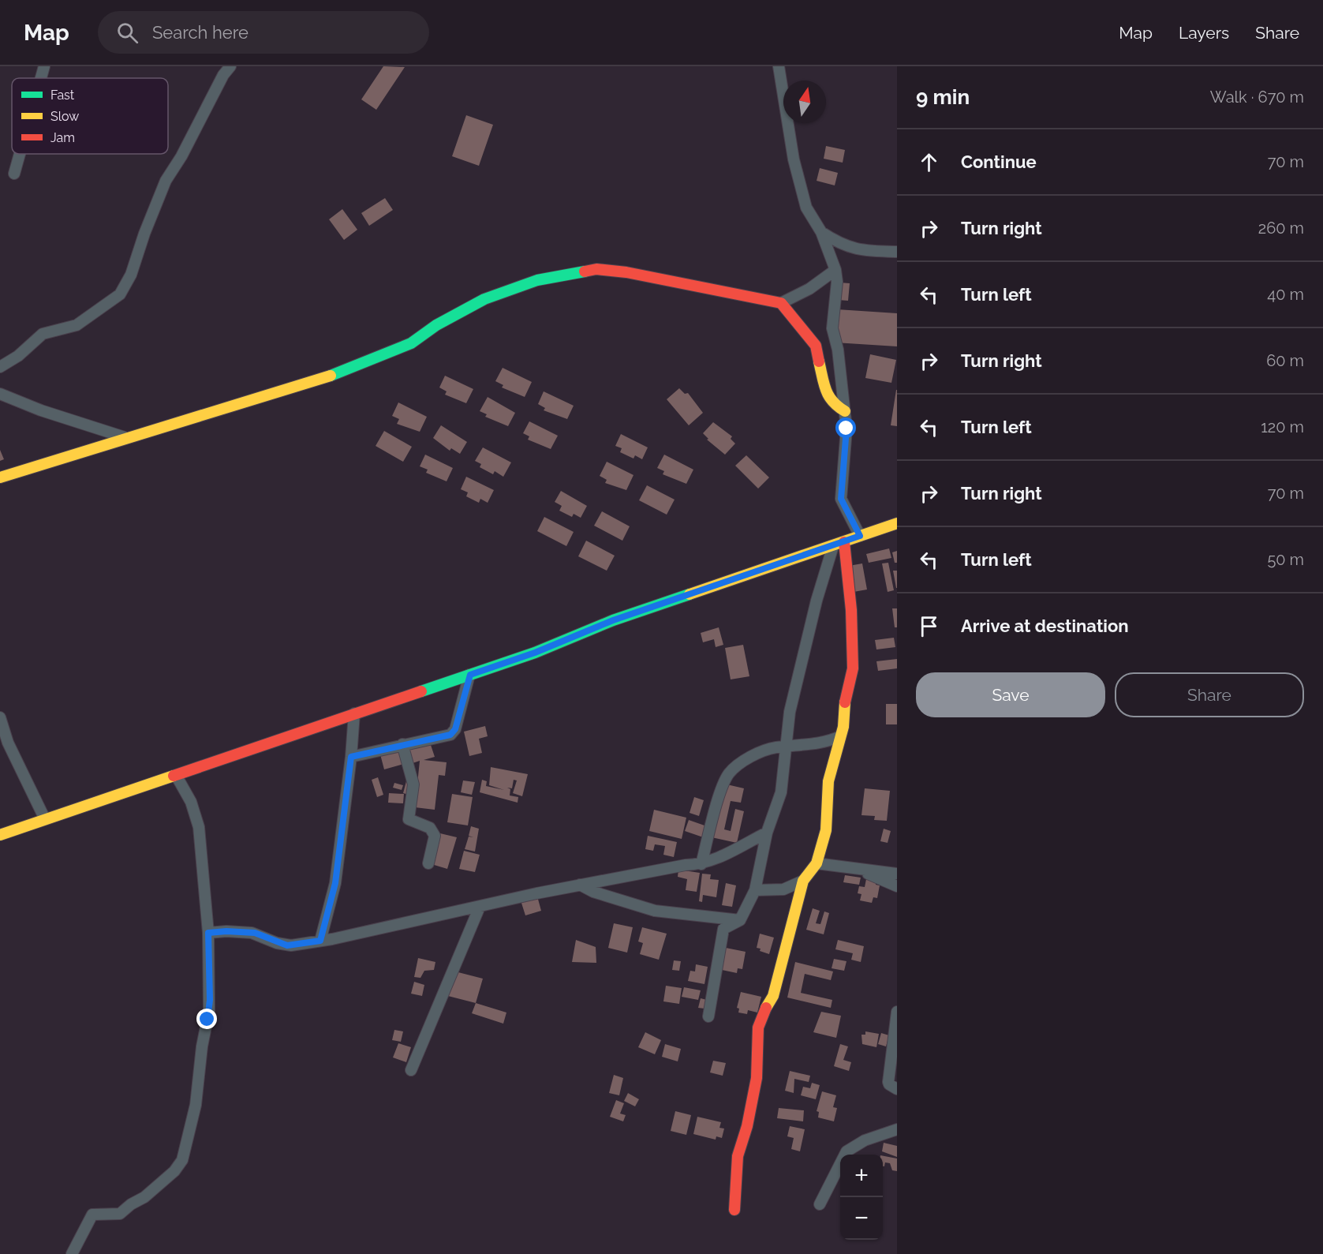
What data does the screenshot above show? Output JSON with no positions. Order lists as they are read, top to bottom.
{
  "legend": ["Fast", "Slow", "Jam"],
  "north": "top",
  "page": {
    "header": "Map",
    "search": "Search here",
    "nav": ["Map", "Layers", "Share"],
    "heading": ["9 min", "Walk · 670 m"],
    "list": [
      ["Continue", "70 m"],
      ["Turn right", "260 m"],
      ["Turn left", "40 m"],
      ["Turn right", "60 m"],
      ["Turn left", "120 m"],
      ["Turn right", "70 m"],
      ["Turn left", "50 m"],
      "Arrive at destination"
    ],
    "buttons": ["Save", "Share"],
    "map_buttons": ["+", "−"]
  }
}
